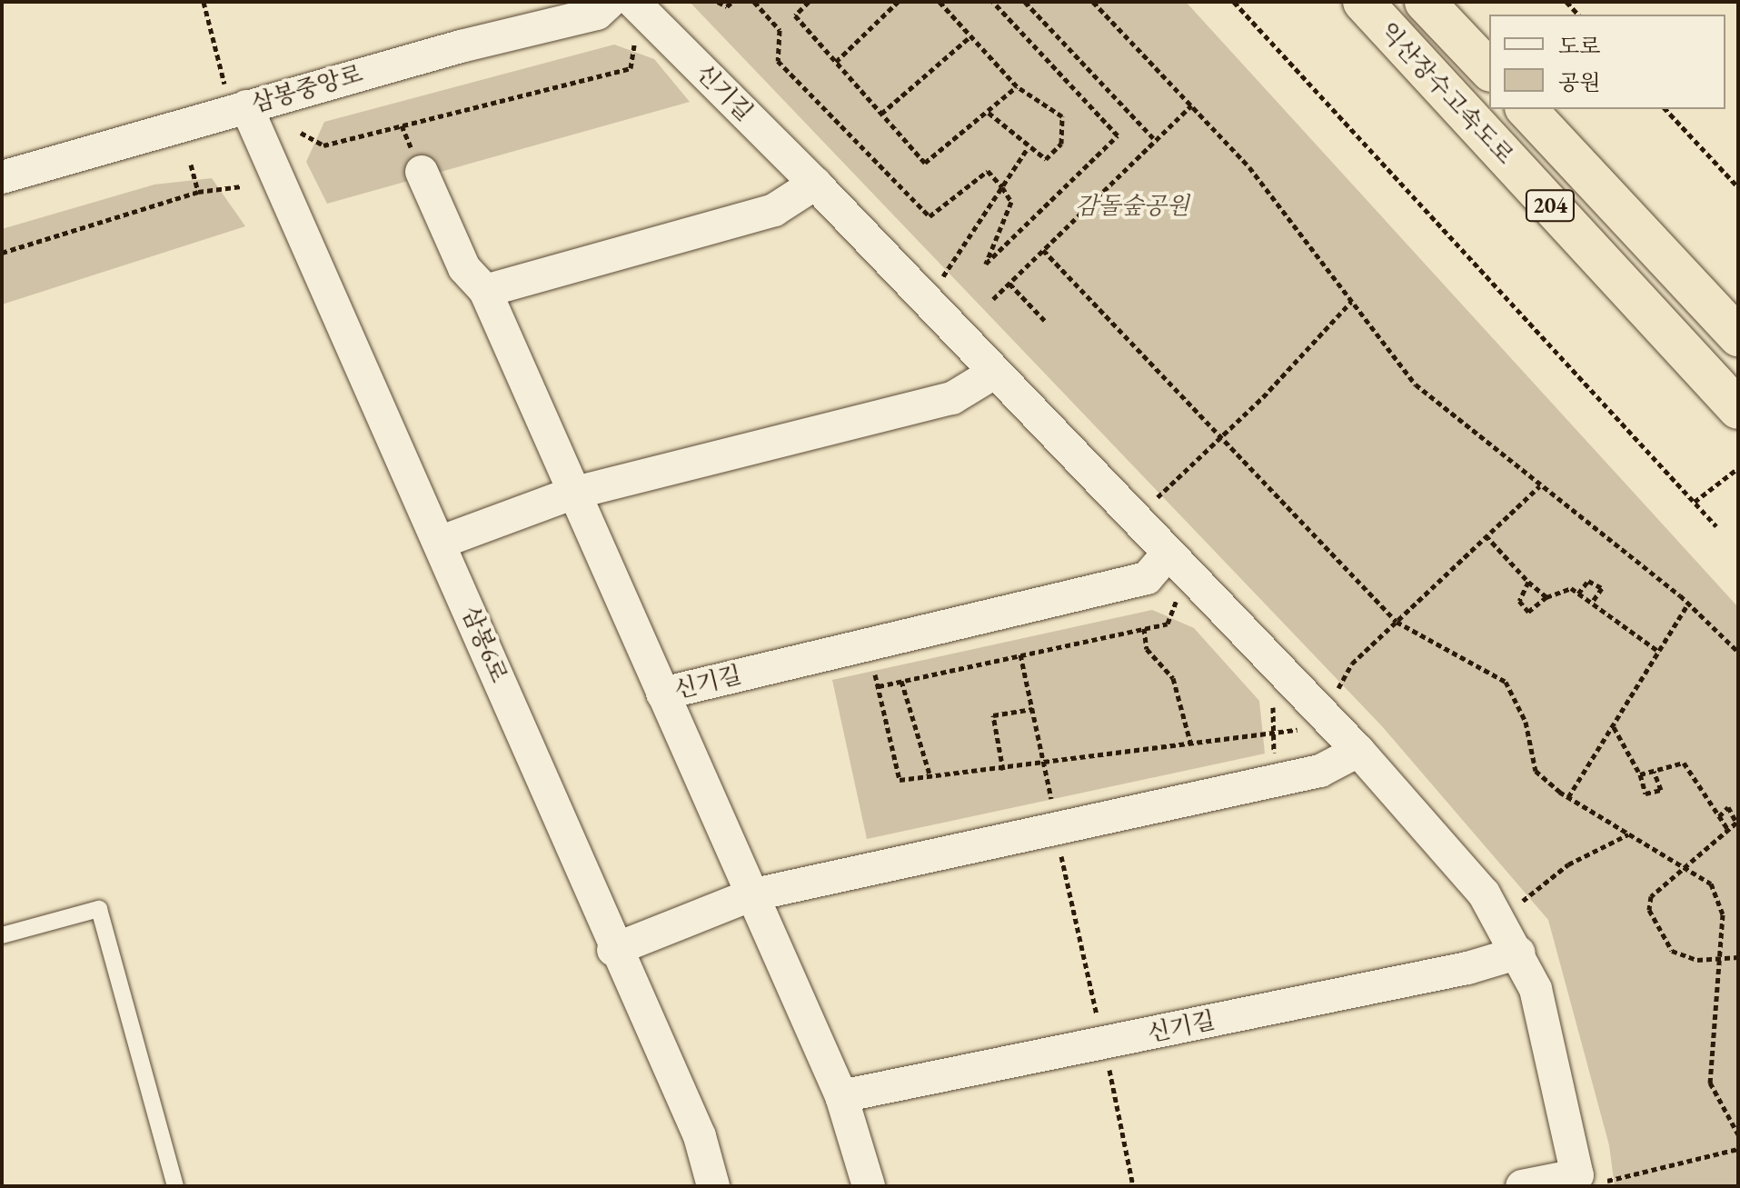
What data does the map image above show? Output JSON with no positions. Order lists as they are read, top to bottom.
{
  "streets": {
    "highway": ["익산장수고속도로", "204"],
    "street": ["삼봉중앙로", "신기길", "삼봉6로"]
  },
  "crossings": [
    ["삼봉중앙로", "삼봉6로"]
  ],
  "parks": ["감돌숲공원"],
  "legend": ["도로", "공원"]
}
